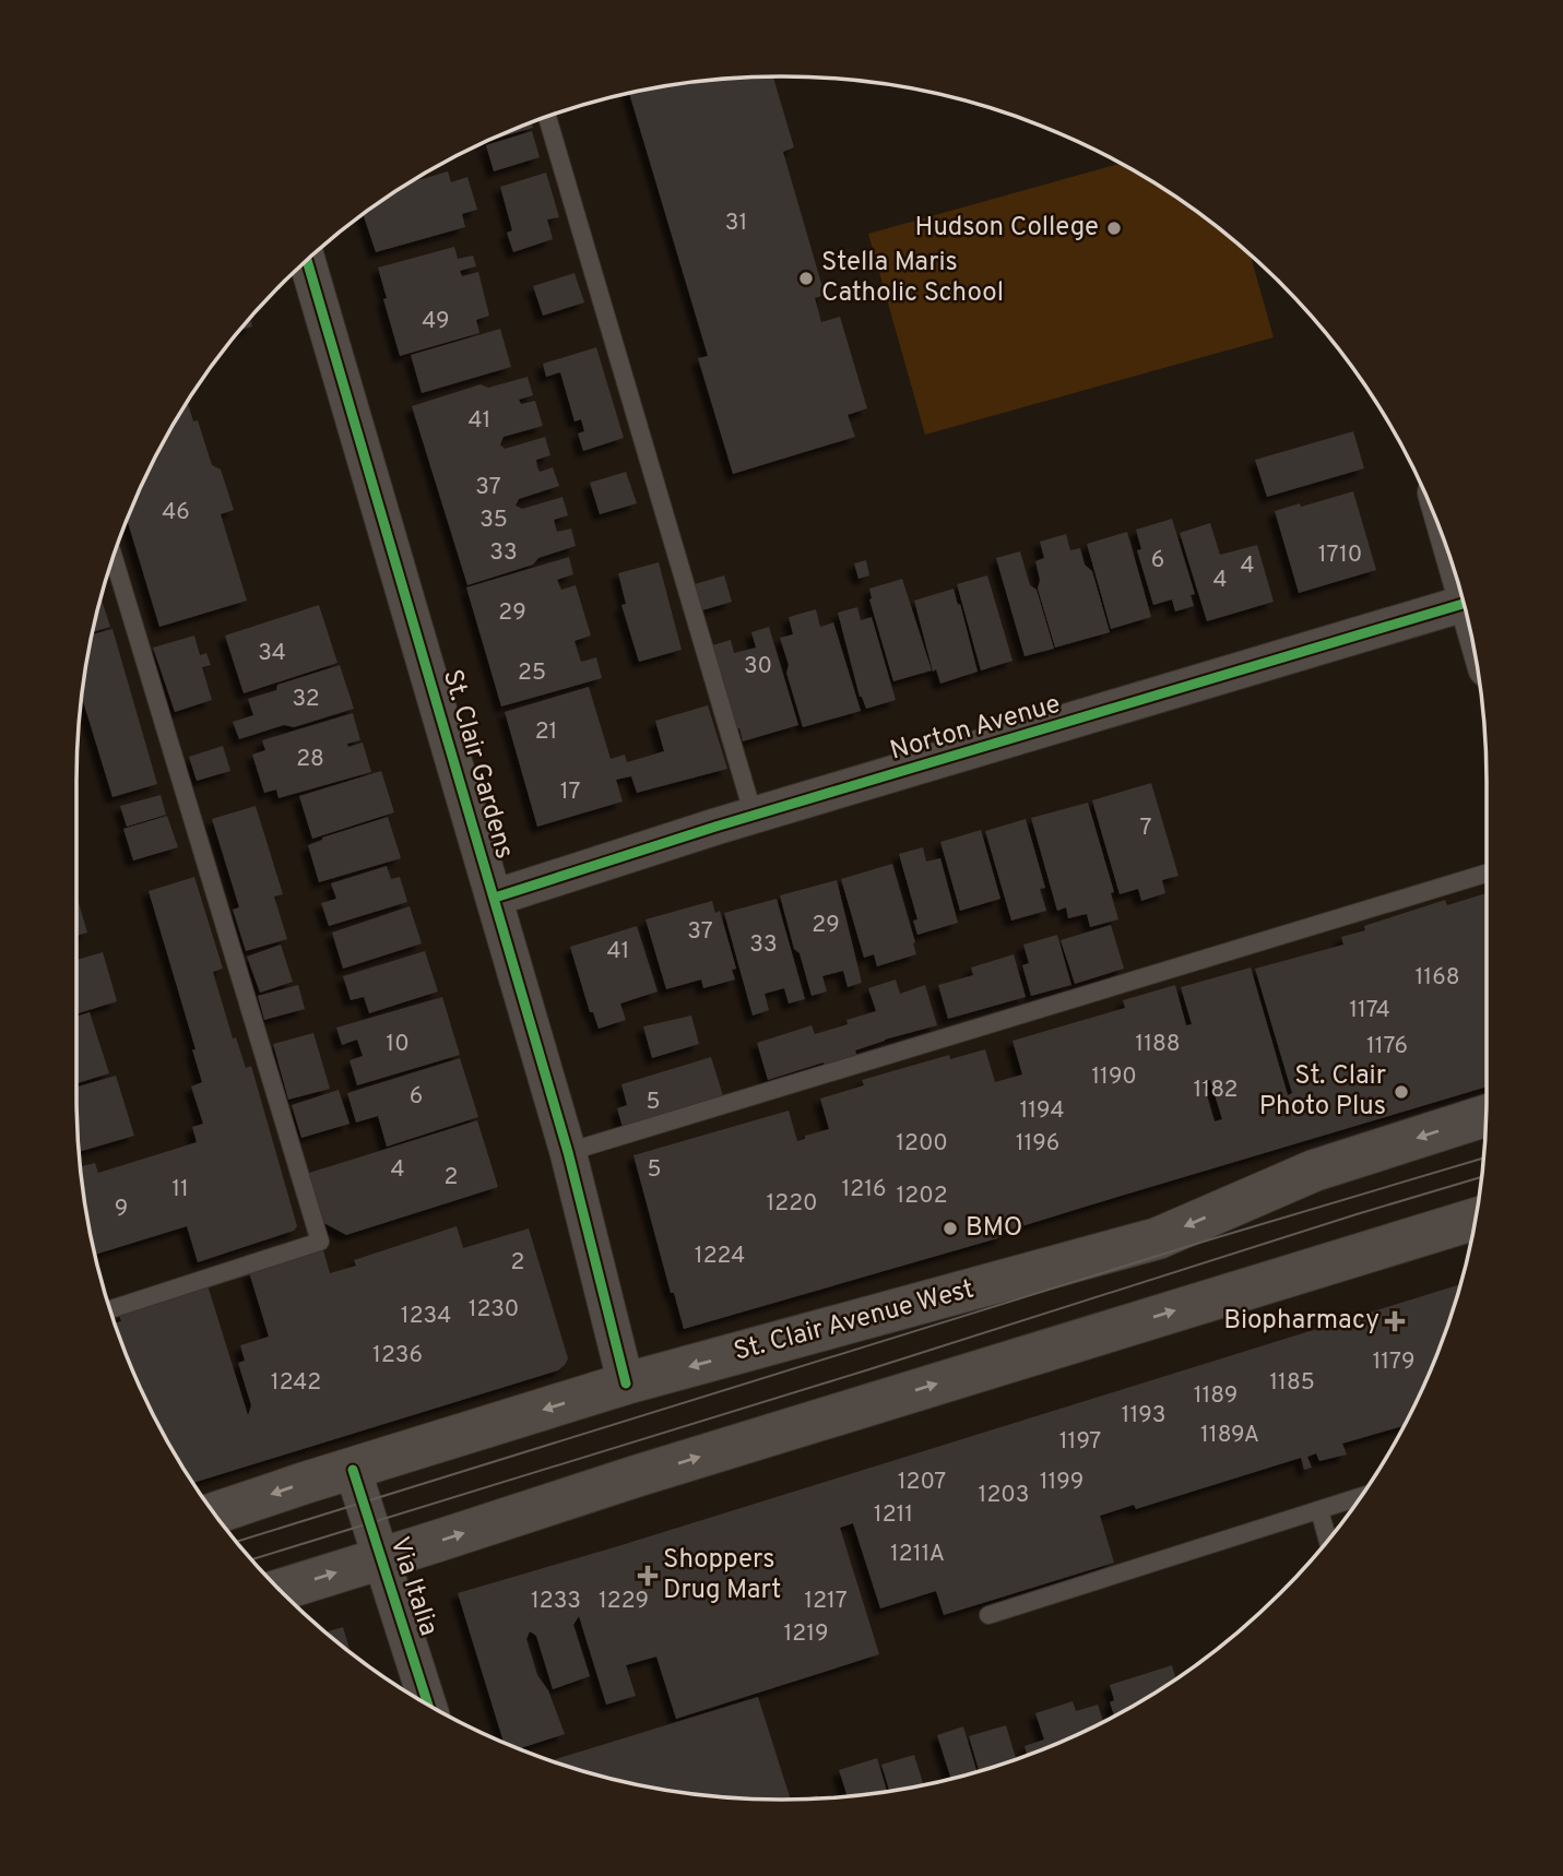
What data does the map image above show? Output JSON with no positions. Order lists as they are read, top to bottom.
{
  "streets": {
    "main road": ["St. Clair Avenue West"],
    "street": ["Norton Avenue", "St. Clair Gardens", "Via Italia"]
  },
  "crossings": [
    ["Norton Avenue", "St. Clair Gardens"],
    ["St. Clair Gardens", "St. Clair Avenue West"],
    ["St. Clair Avenue West", "Via Italia"]
  ],
  "places": {
    "other": [
      "Hudson College",
      "Stella Maris Catholic School",
      "St. Clair Photo Plus",
      "BMO"
    ],
    "health": ["Biopharmacy", "Shoppers Drug Mart"]
  },
  "house_numbers": [
    "31",
    "49",
    "41",
    "37",
    "46",
    "35",
    "33",
    "1710",
    "6",
    "4",
    "4",
    "29",
    "34",
    "30",
    "25",
    "32",
    "21",
    "28",
    "17",
    "7",
    "29",
    "37",
    "33",
    "41",
    "1168",
    "1174",
    "10",
    "1188",
    "1176",
    "1190",
    "1182",
    "6",
    "5",
    "1194",
    "1200",
    "1196",
    "4",
    "5",
    "2",
    "11",
    "1216",
    "1202",
    "1220",
    "9",
    "1224",
    "2",
    "1230",
    "1234",
    "1236",
    "1179",
    "1242",
    "1185",
    "1189",
    "1193",
    "1189A",
    "1197",
    "1207",
    "1199",
    "1203",
    "1211",
    "1211A",
    "1233",
    "1229",
    "1217",
    "1219"
  ]
}
